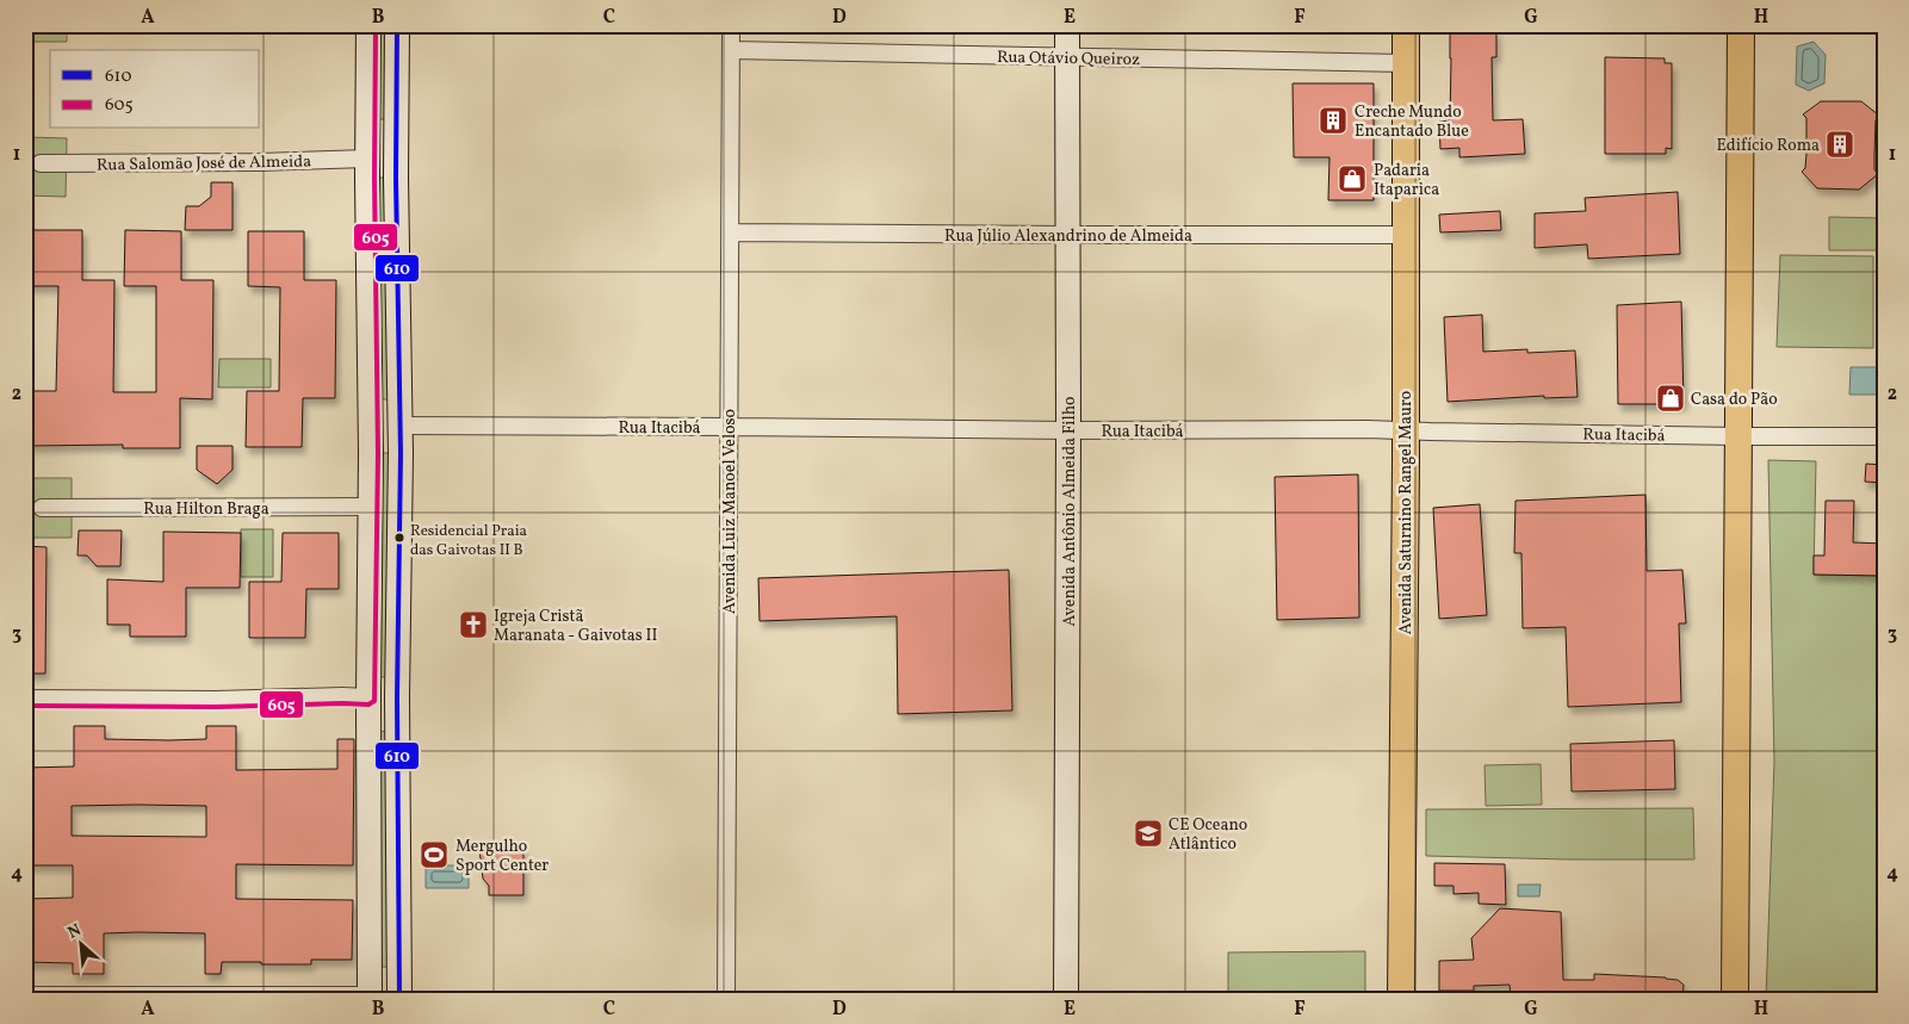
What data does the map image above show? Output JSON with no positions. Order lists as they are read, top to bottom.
{
  "streets": {
    "main road": ["Avenida Saturnino Rangel Mauro"],
    "street": [
      "Rua Otávio Queiroz",
      "Rua Salomão José de Almeida",
      "Rua Júlio Alexandrino de Almeida",
      "Rua Itacibá",
      "Rua Hilton Braga",
      "Avenida Luiz Manoel Veloso",
      "Avenida Antônio Almeida Filho"
    ]
  },
  "crossings": [
    ["Rua Otávio Queiroz", "Avenida Luiz Manoel Veloso"],
    ["Rua Otávio Queiroz", "Avenida Antônio Almeida Filho"],
    ["Rua Otávio Queiroz", "Avenida Saturnino Rangel Mauro"],
    ["Rua Júlio Alexandrino de Almeida", "Avenida Luiz Manoel Veloso"],
    ["Rua Júlio Alexandrino de Almeida", "Avenida Antônio Almeida Filho"],
    ["Rua Júlio Alexandrino de Almeida", "Avenida Saturnino Rangel Mauro"],
    ["Rua Itacibá", "Avenida Luiz Manoel Veloso"],
    ["Rua Itacibá", "Avenida Antônio Almeida Filho"],
    ["Rua Itacibá", "Avenida Saturnino Rangel Mauro"]
  ],
  "places": {
    "building": ["Creche Mundo Encantado Blue", "Edifício Roma"],
    "shop": ["Padaria Itaparica", "Casa do Pão"],
    "other": ["Residencial Praia das Gaivotas II B"],
    "church": ["Igreja Cristã Maranata - Gaivotas II"],
    "school or university": ["CE Oceano Atlântico"],
    "sports": ["Mergulho Sport Center"]
  },
  "lines": ["transit line 610", "transit line 605"],
  "legend": ["610", "605"],
  "north": "top left",
  "grid": {
    "columns": [
      "A",
      "B",
      "C",
      "D",
      "E",
      "F",
      "G",
      "H"
    ],
    "rows": [
      "1",
      "2",
      "3",
      "4"
    ]
  }
}
